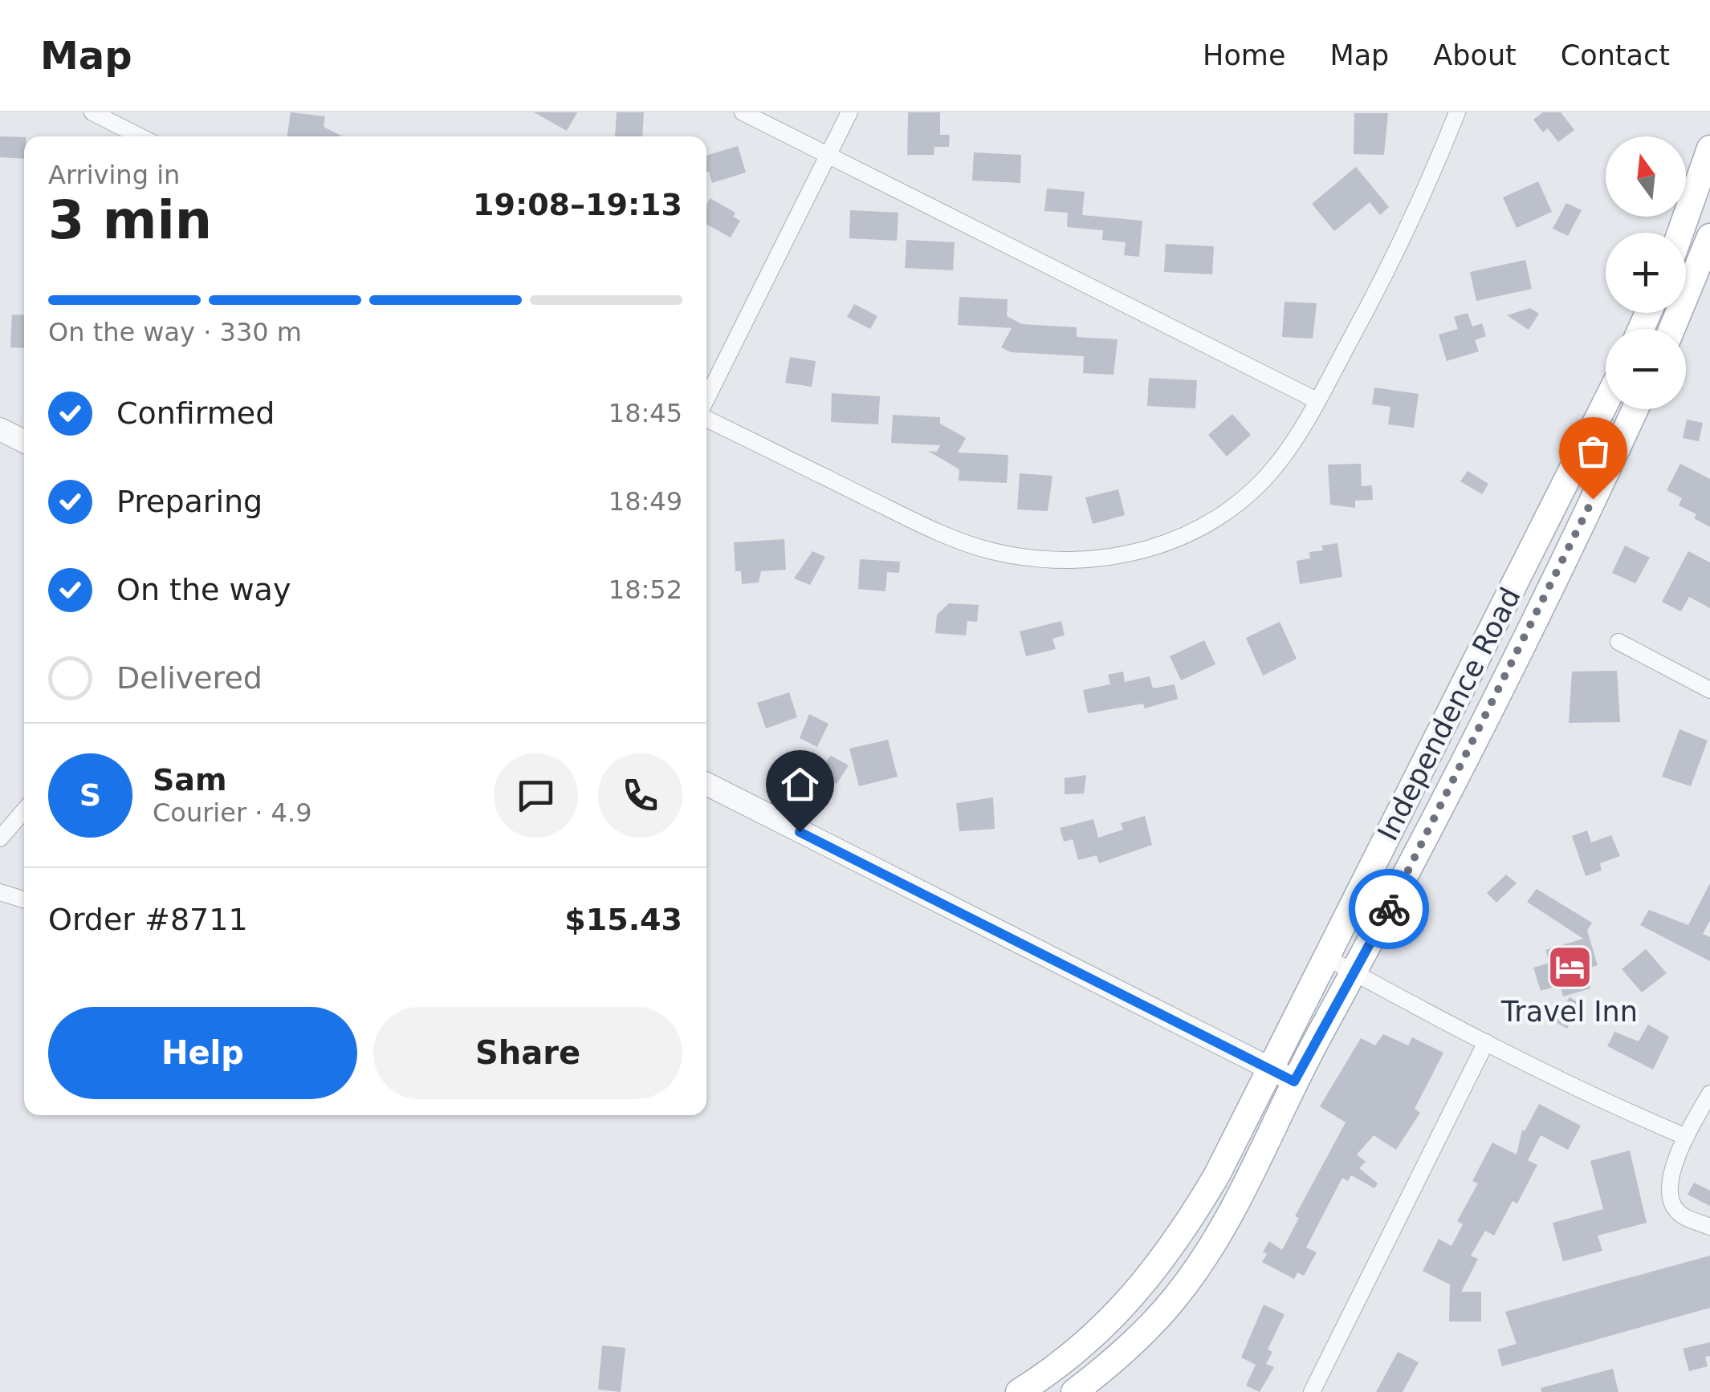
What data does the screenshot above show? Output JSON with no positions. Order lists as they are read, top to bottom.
{
  "streets": {
    "main road": ["Independence Road"]
  },
  "places": {
    "hotel": ["Travel Inn"]
  },
  "north": "top",
  "page": {
    "header": "Map",
    "nav": [
      "Home",
      "Map",
      "About",
      "Contact"
    ],
    "map_buttons": ["+", "−"],
    "heading": ["3 min", "Arriving in", "19:08–19:13"],
    "panel": [
      "Sam",
      "Courier · 4.9",
      "Order #8711",
      "$15.43"
    ],
    "bar": "On the way · 330 m",
    "list": [
      ["Confirmed", "18:45"],
      ["Preparing", "18:49"],
      ["On the way", "18:52"],
      "Delivered"
    ],
    "round": "S",
    "buttons": ["Help", "Share"]
  }
}
